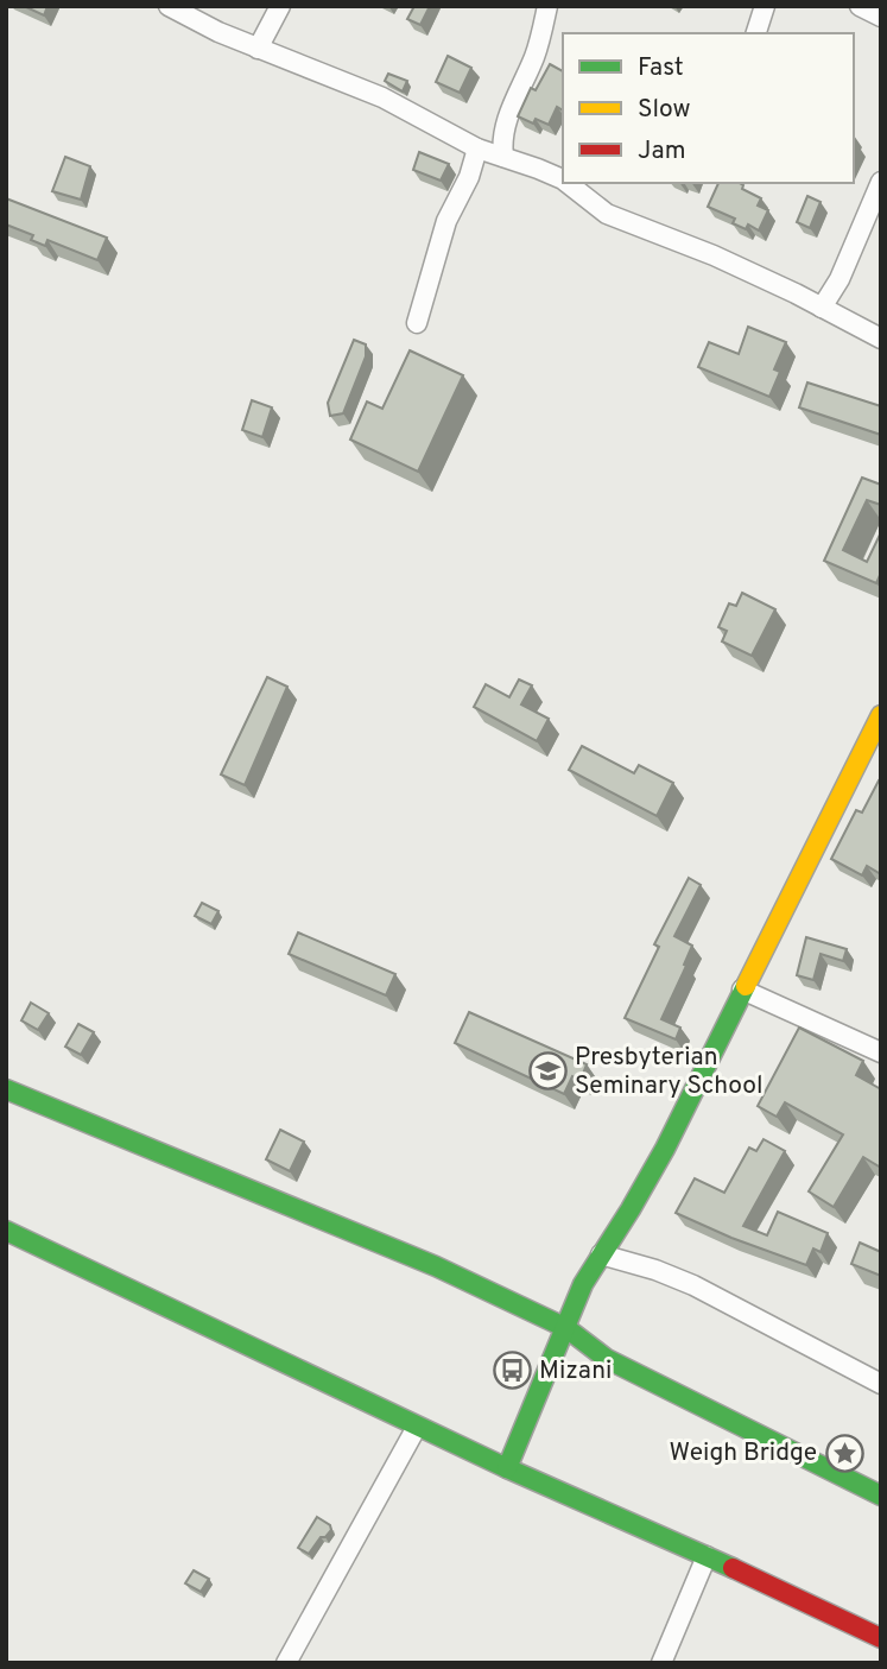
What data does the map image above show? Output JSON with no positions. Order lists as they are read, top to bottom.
{
  "places": {
    "school or university": ["Presbyterian Seminary School"],
    "bus stop": ["Mizani"],
    "place": ["Weigh Bridge"]
  },
  "legend": ["Fast", "Slow", "Jam"]
}
